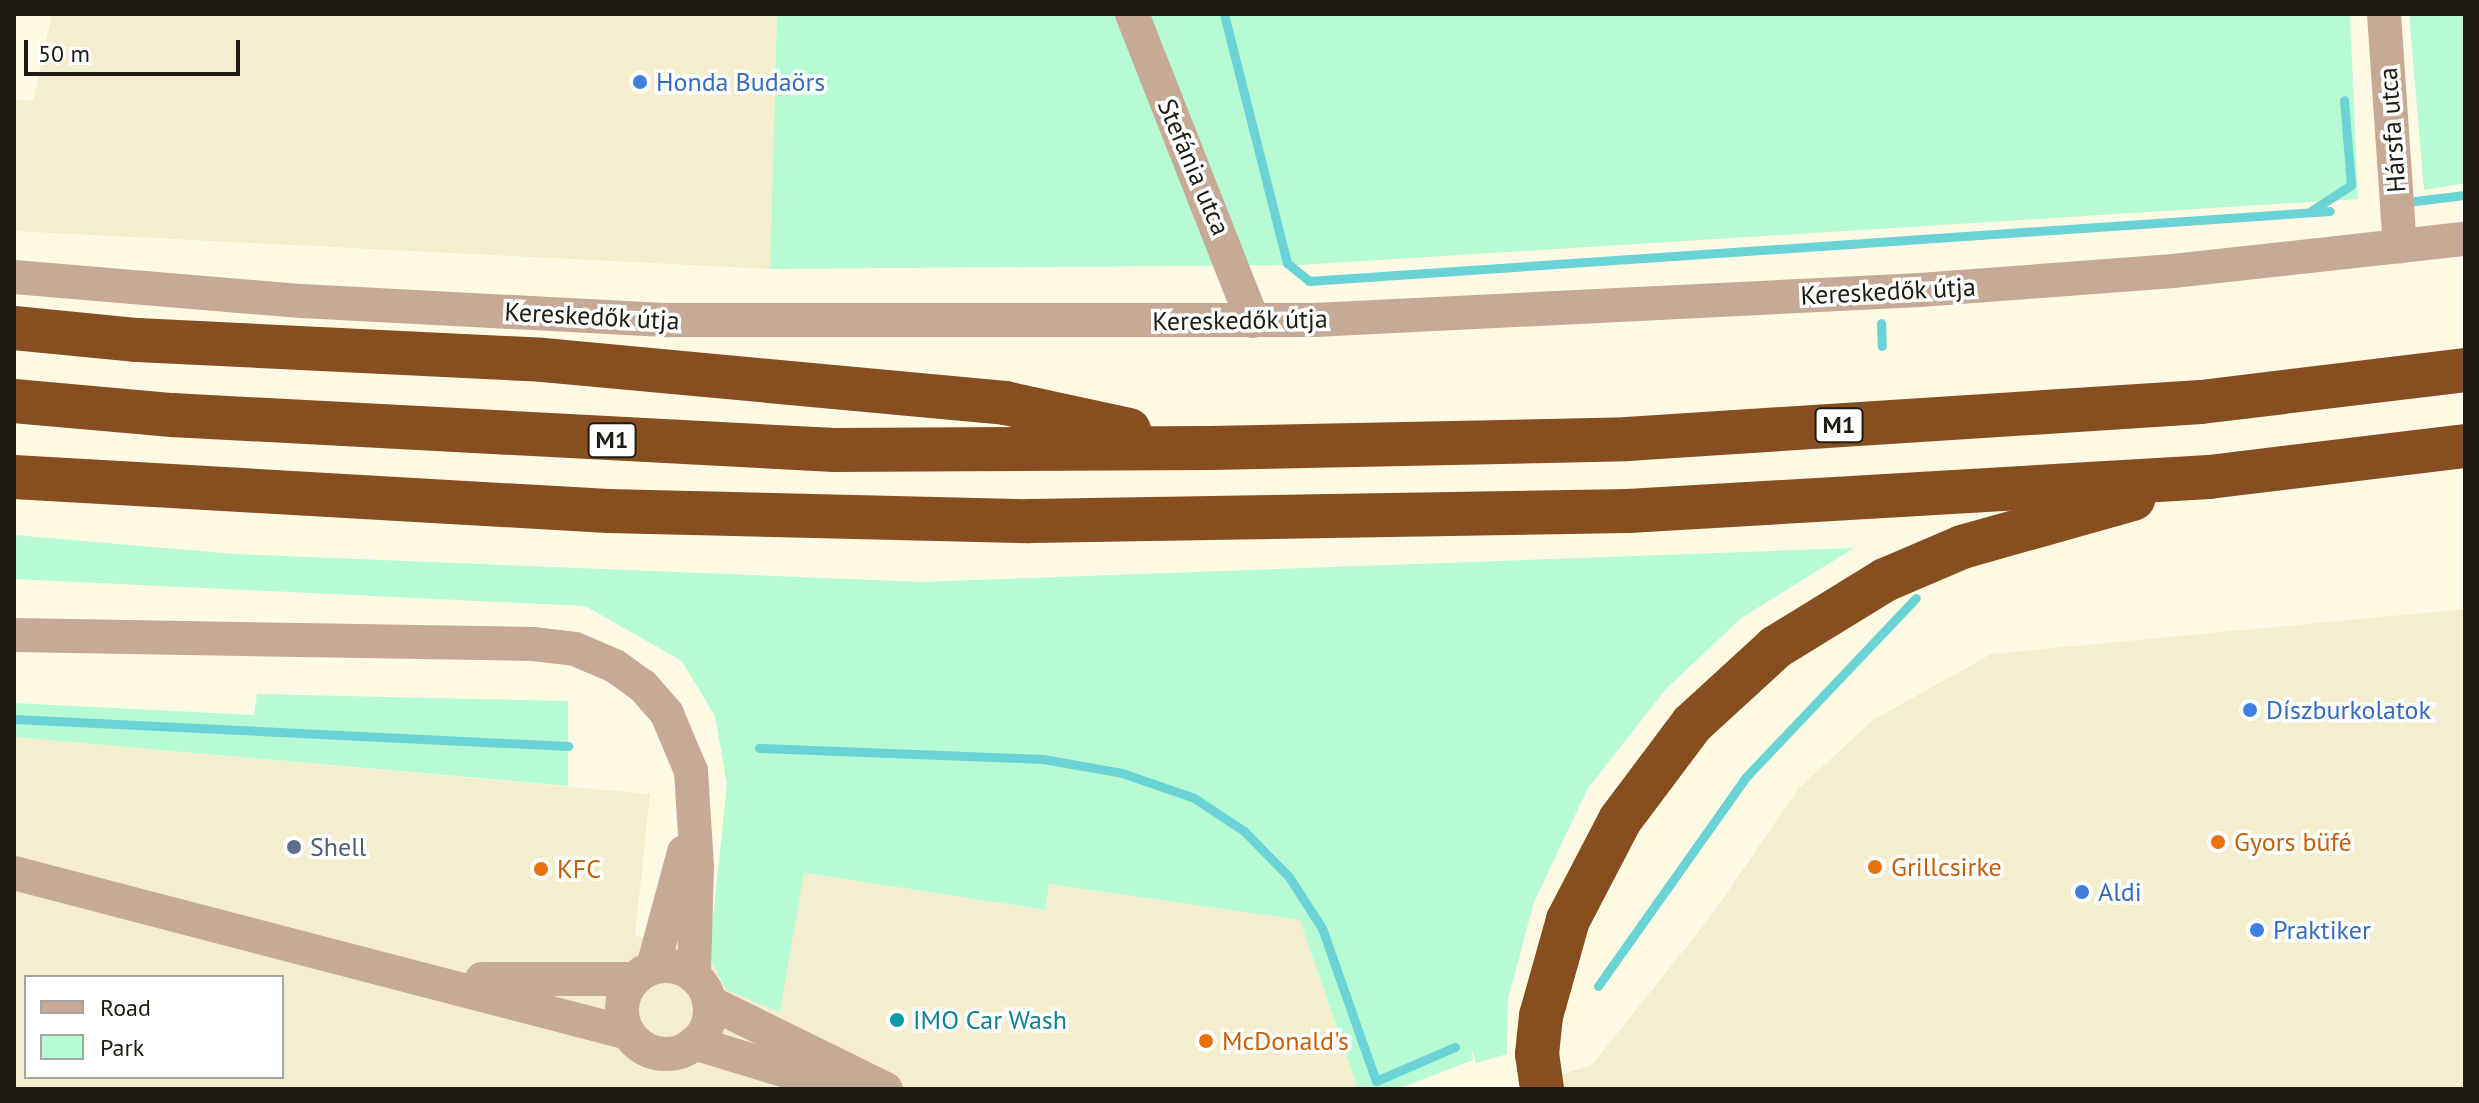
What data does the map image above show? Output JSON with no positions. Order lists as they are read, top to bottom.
{
  "streets": {
    "highway": ["M1"],
    "street": ["Hársfa utca", "Stefánia utca", "Kereskedők útja"]
  },
  "crossings": [
    ["Hársfa utca", "Kereskedők útja"],
    ["Stefánia utca", "Kereskedők útja"]
  ],
  "places": [
    "Honda Budaörs",
    "Díszburkolatok",
    "Gyors büfé",
    "Shell",
    "Grillcsirke",
    "KFC",
    "Aldi",
    "Praktiker",
    "IMO Car Wash",
    "McDonald's"
  ],
  "legend": ["Road", "Park"],
  "scale_bar": "50 m"
}
